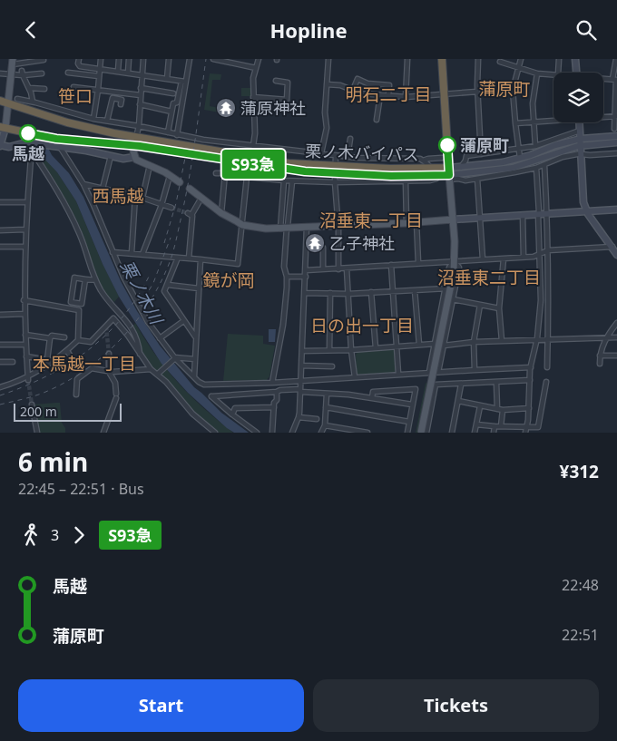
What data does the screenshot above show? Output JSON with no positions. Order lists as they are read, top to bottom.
{
  "streets": {
    "highway": ["栗ノ木バイパス"]
  },
  "districts": [
    "蒲原町",
    "明石二丁目",
    "笹口",
    "西馬越",
    "沼垂東一丁目",
    "沼垂東二丁目",
    "鏡が岡",
    "日の出一丁目",
    "本馬越一丁目"
  ],
  "water": ["栗ノ木川"],
  "places": {
    "temple": ["蒲原神社", "乙子神社"],
    "other": ["馬越", "蒲原町"]
  },
  "lines": ["bus line S93急"],
  "scale_bar": "200 m",
  "page": {
    "header": "Hopline",
    "on_map": "S93急",
    "scale": "200 m",
    "heading": ["6 min", "22:45 – 22:51 · Bus", "¥312"],
    "legs": ["3", "S93急"],
    "list": [
      {
        "name": "馬越",
        "value": "22:48"
      },
      {
        "name": "蒲原町",
        "value": "22:51"
      }
    ],
    "buttons": ["Start", "Tickets"]
  }
}
